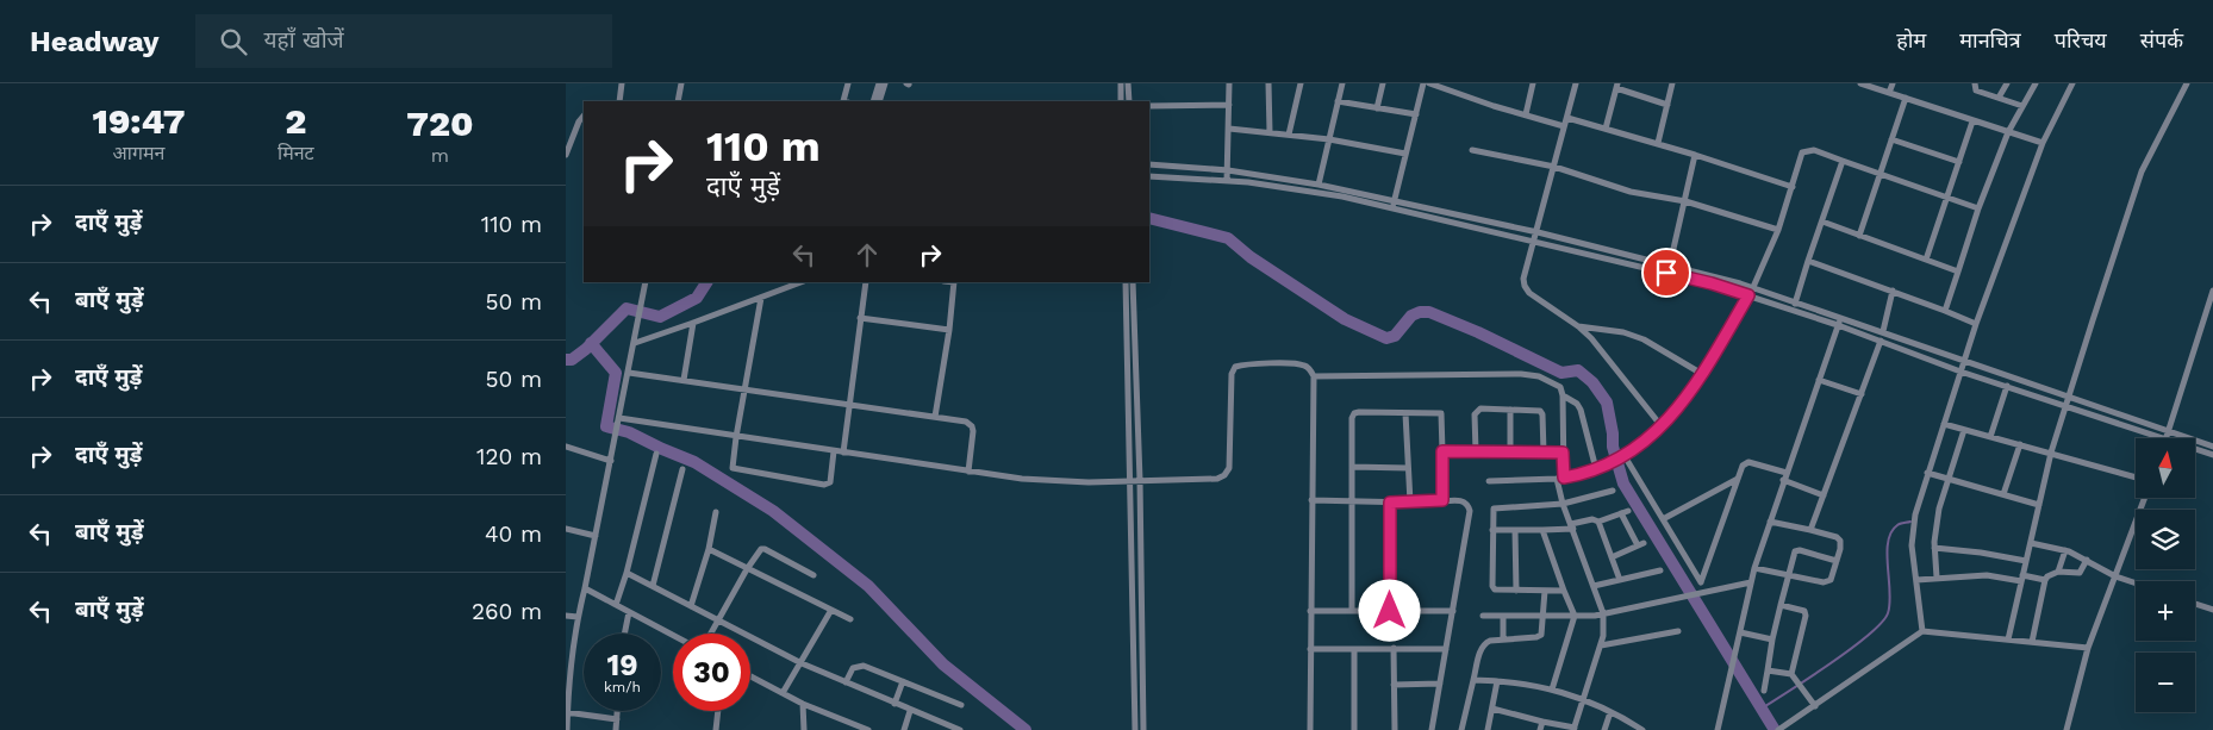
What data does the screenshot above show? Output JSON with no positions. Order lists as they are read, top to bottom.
{
  "north": "top",
  "page": {
    "header": "Headway",
    "search": "यहाँ खोजें",
    "nav": [
      "होम",
      "मानचित्र",
      "परिचय",
      "संपर्क"
    ],
    "eta": [
      "19:47",
      "आगमन",
      "2",
      "मिनट",
      "720",
      "m"
    ],
    "turn": ["110 m", "दाएँ मुड़ें"],
    "list": [
      {
        "name": "दाएँ मुड़ें",
        "value": "110 m"
      },
      {
        "name": "बाएँ मुड़ें",
        "value": "50 m"
      },
      {
        "name": "दाएँ मुड़ें",
        "value": "50 m"
      },
      {
        "name": "दाएँ मुड़ें",
        "value": "120 m"
      },
      {
        "name": "बाएँ मुड़ें",
        "value": "40 m"
      },
      {
        "name": "बाएँ मुड़ें",
        "value": "260 m"
      }
    ],
    "map_buttons": ["+", "−"],
    "speed": "19 km/h",
    "limit": "30"
  }
}
